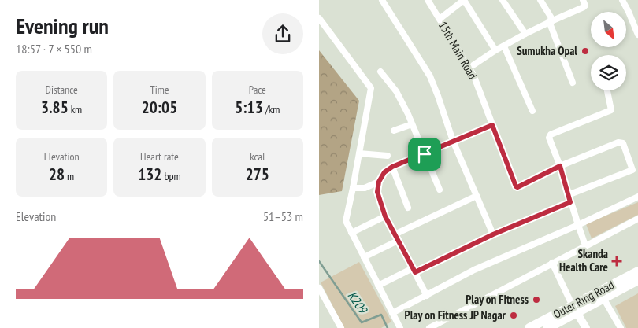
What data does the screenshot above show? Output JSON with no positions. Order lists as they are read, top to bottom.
{
  "streets": {
    "highway": ["Outer Ring Road"],
    "street": ["15th Main Road"]
  },
  "water": ["K209"],
  "places": {
    "other": ["Sumukha Opal", "Play on Fitness", "Play on Fitness JP Nagar"],
    "health": ["Skanda Health Care"]
  },
  "north": "bottom right",
  "page": {
    "heading": ["Evening run", "18:57 · 7 × 550 m"],
    "stats": [
      ["Distance", "3.85 km"],
      ["Time", "20:05"],
      ["Pace", "5:13 /km"],
      ["Elevation", "28 m"],
      ["Heart rate", "132 bpm"],
      ["kcal", "275"]
    ],
    "chart": ["Elevation", "51–53 m"]
  }
}
